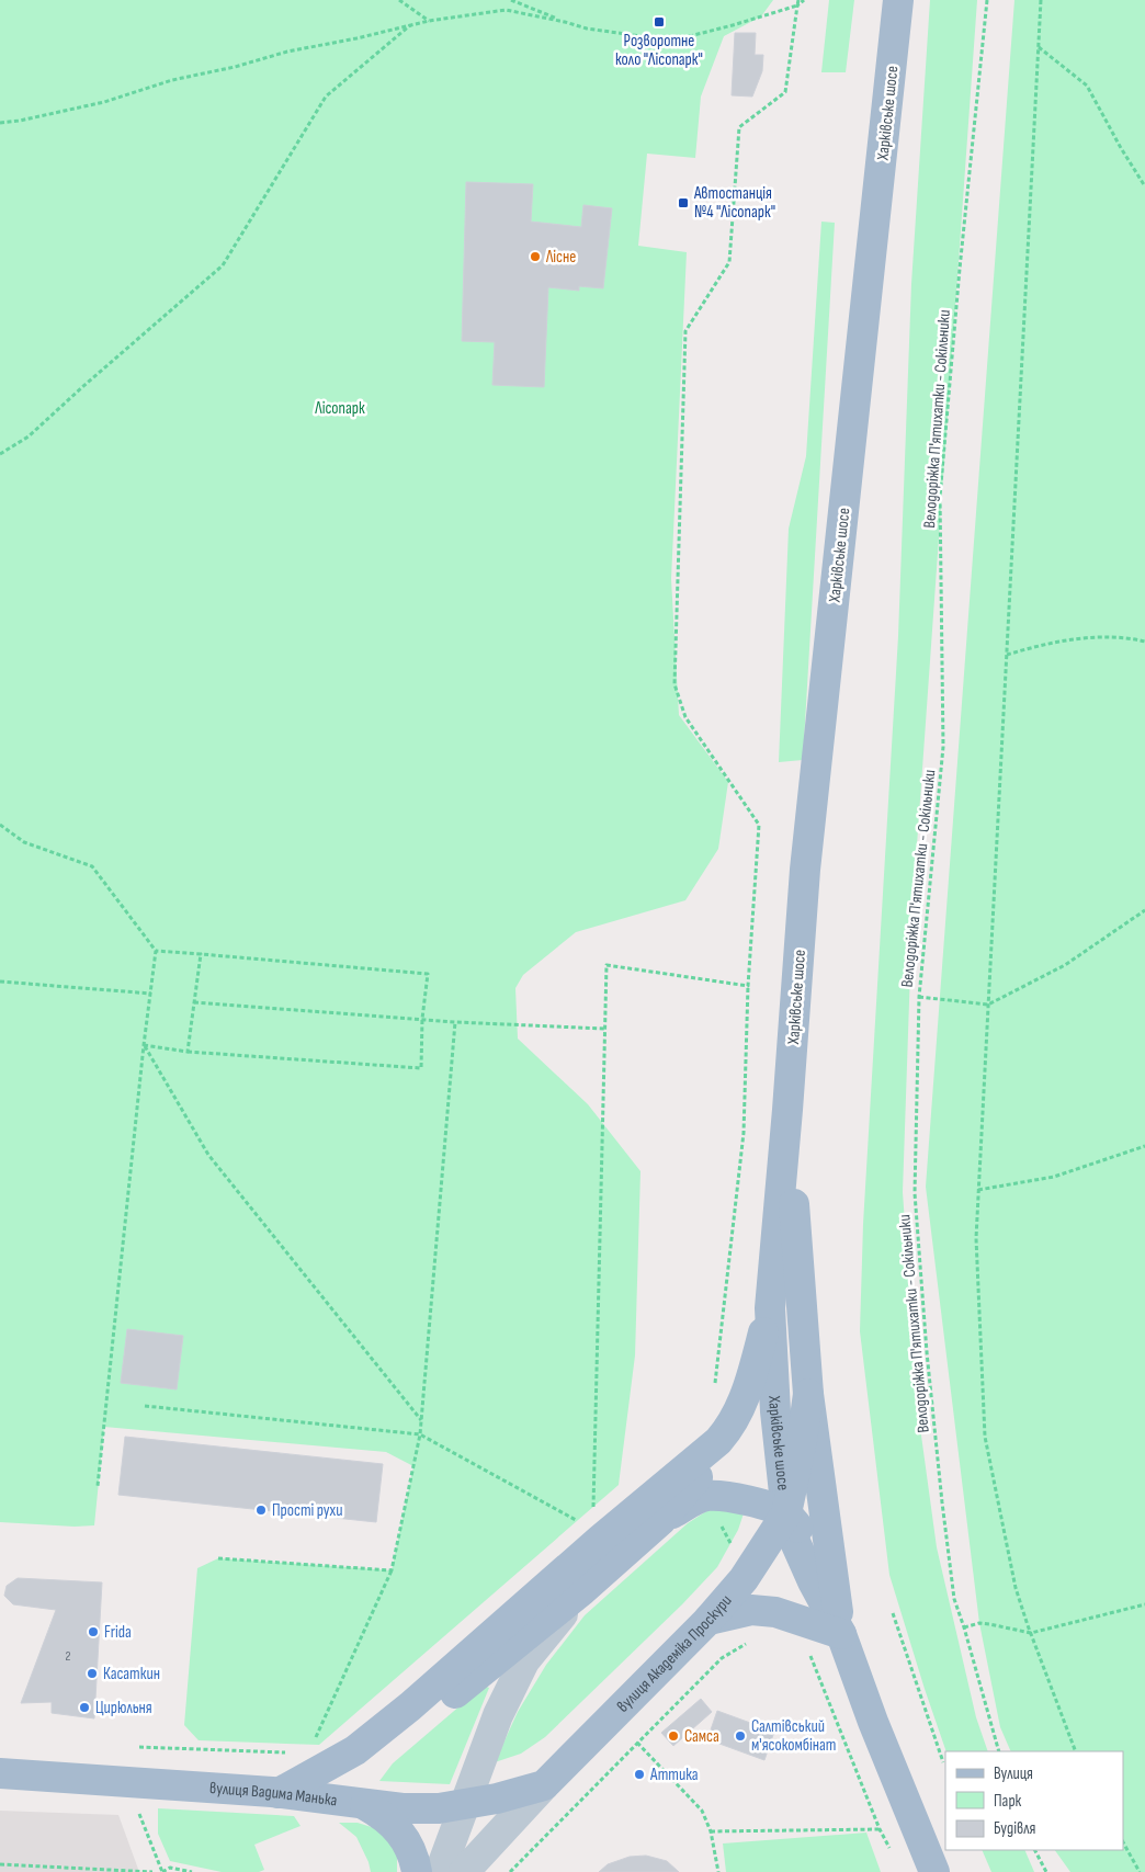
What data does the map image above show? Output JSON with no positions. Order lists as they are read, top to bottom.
{
  "streets": {
    "main road": ["Харківське шосе", "вулиця Академіка Проскури", "вулиця Вадима Манька"],
    "path": ["Велодоріжка П'ятихатки - Сокільники"]
  },
  "crossings": [
    ["Харківське шосе", "вулиця Академіка Проскури"],
    ["вулиця Академіка Проскури", "вулиця Вадима Манька"]
  ],
  "parks": ["Лісопарк"],
  "places": {
    "transit": ["Розворотне коло \"Лісопарк\"", "Автостанція №4 \"Лісопарк\""],
    "other": [
      "Лісне",
      "Прості рухи",
      "Frida",
      "Касаткин",
      "Цирюльня",
      "Самса",
      "Салтівський м'ясокомбінат",
      "Аттика"
    ]
  },
  "house_numbers": ["2"],
  "legend": ["Вулиця", "Парк", "Будівля"]
}
